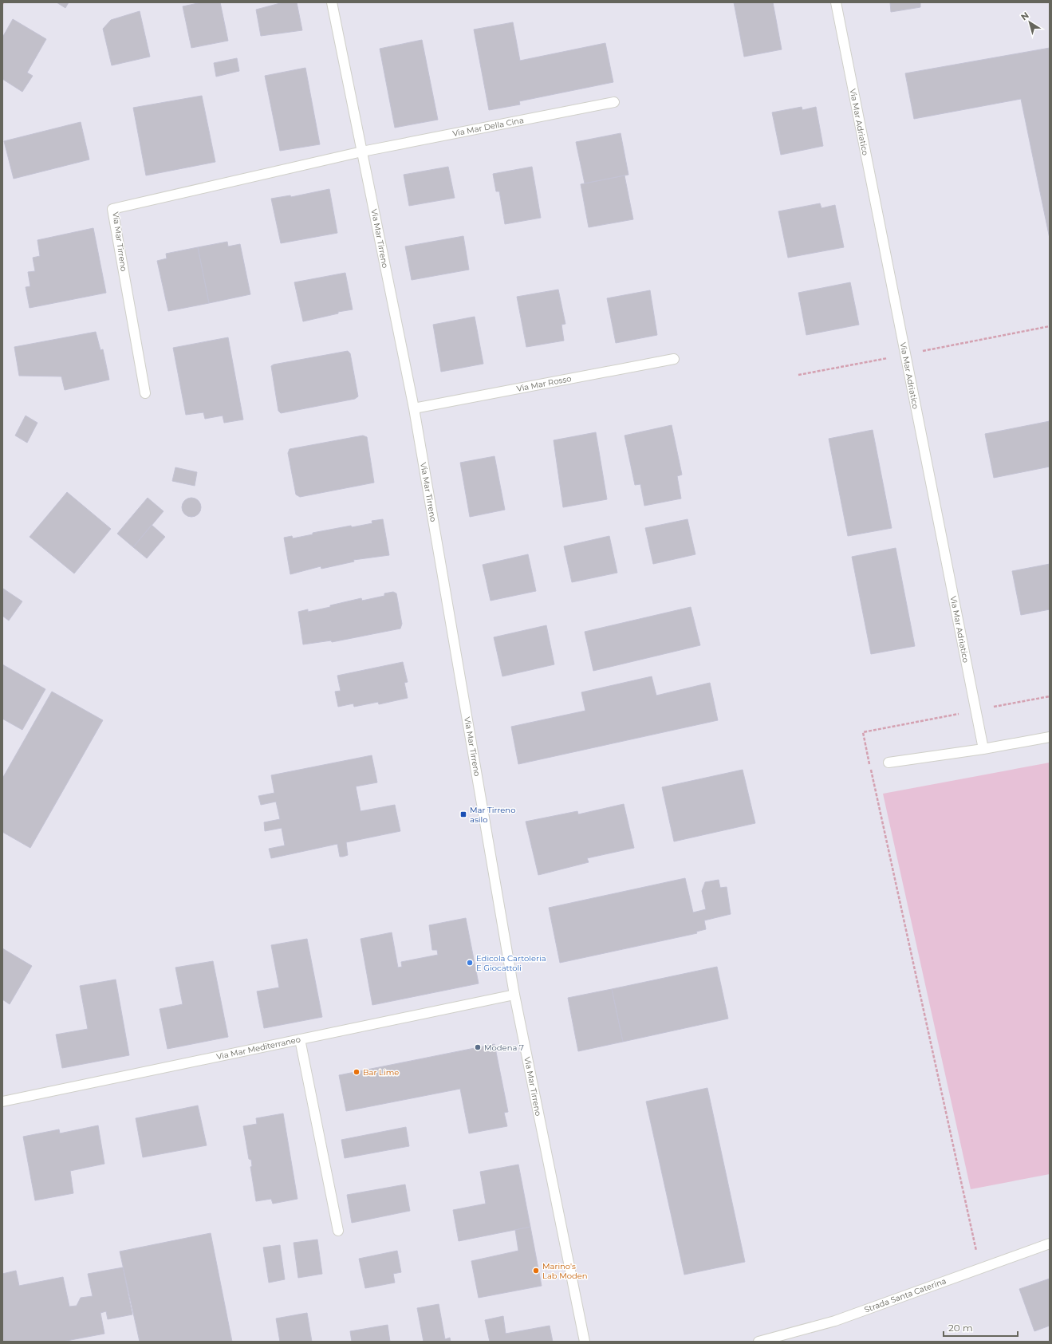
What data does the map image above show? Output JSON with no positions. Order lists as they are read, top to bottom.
{
  "streets": {
    "street": [
      "Via Mar Adriatico",
      "Via Mar Della Cina",
      "Via Mar Tirreno",
      "Via Mar Rosso",
      "Via Mar Mediterraneo",
      "Strada Santa Caterina"
    ]
  },
  "crossings": [
    ["Via Mar Della Cina", "Via Mar Tirreno"],
    ["Via Mar Tirreno", "Via Mar Rosso"],
    ["Via Mar Tirreno", "Via Mar Mediterraneo"]
  ],
  "places": {
    "transit": ["Mar Tirreno asilo"],
    "other": [
      "Edicola Cartoleria E Giocattoli",
      "Modena 7",
      "Bar Lime",
      "Marino's Lab Moden"
    ]
  },
  "scale_bar": "20 m",
  "north": "top left"
}
